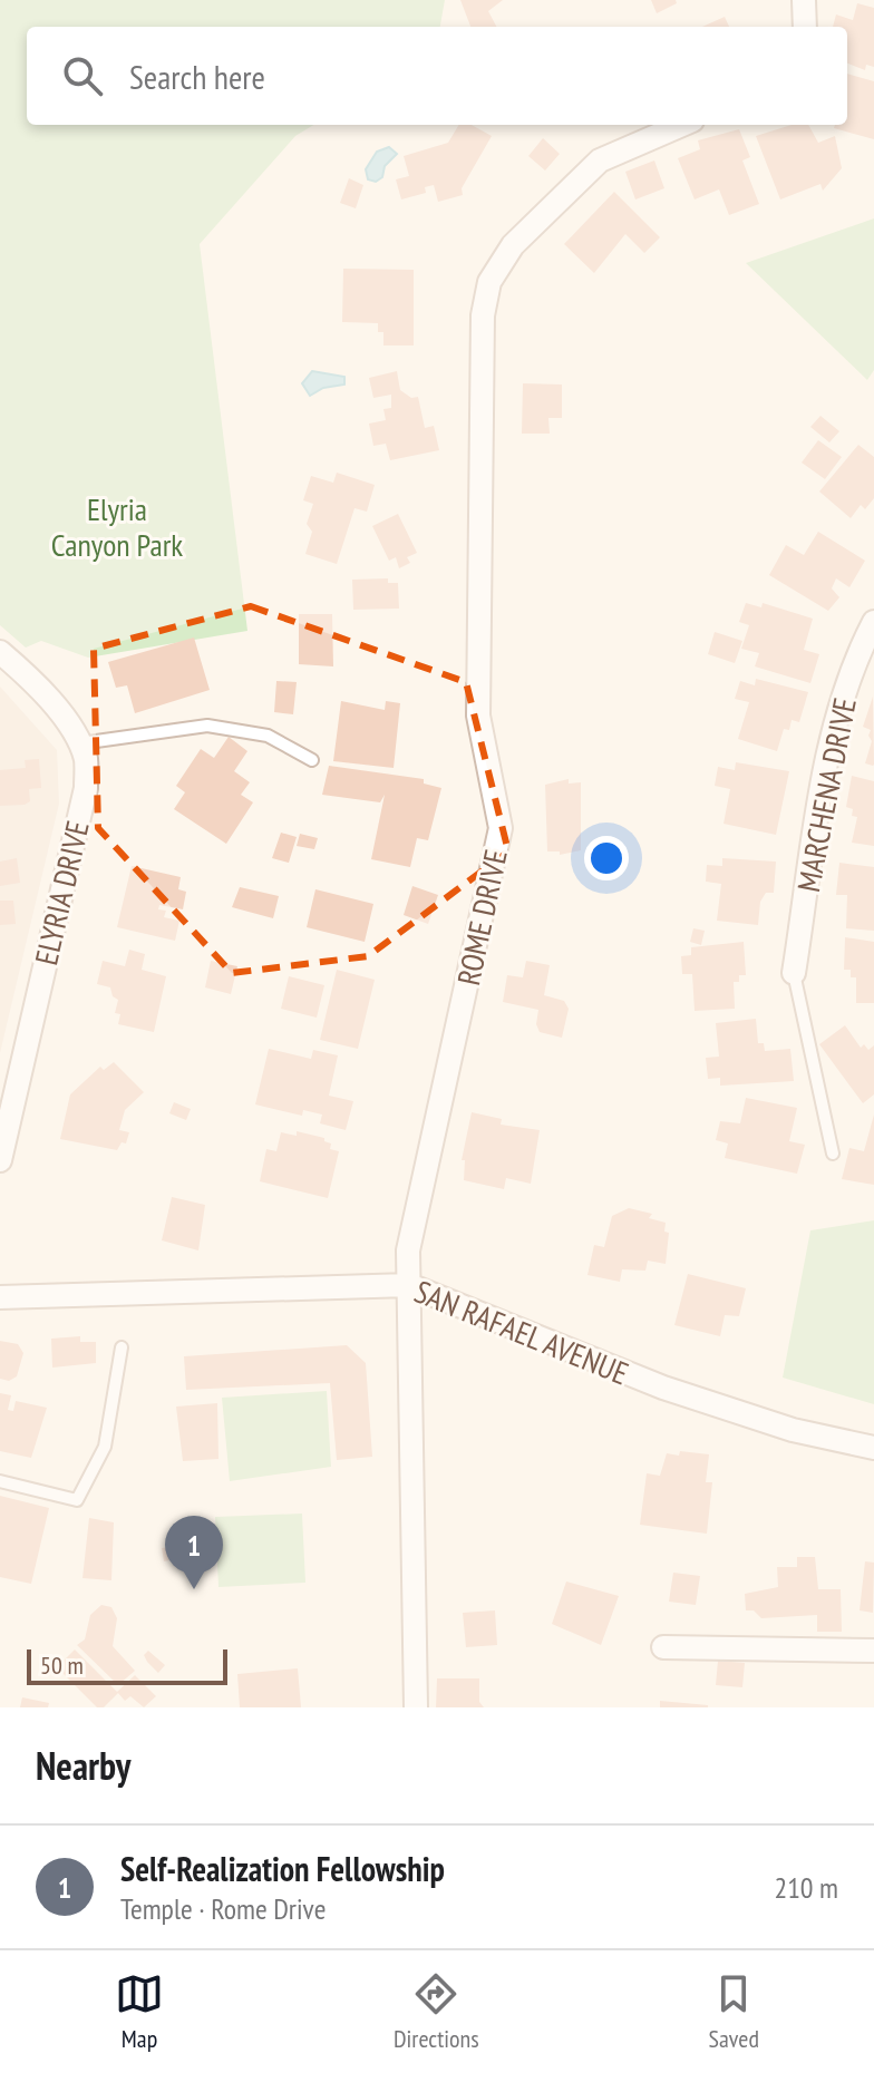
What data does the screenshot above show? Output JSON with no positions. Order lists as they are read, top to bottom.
{
  "streets": {
    "street": [
      "MARCHENA DRIVE",
      "ELYRIA DRIVE",
      "ROME DRIVE",
      "SAN RAFAEL AVENUE"
    ]
  },
  "crossings": [
    ["ROME DRIVE", "SAN RAFAEL AVENUE"]
  ],
  "parks": ["Elyria Canyon Park"],
  "scale_bar": "50 m",
  "page": {
    "search": "Search here",
    "pins": "1",
    "scale": "50 m",
    "heading": "Nearby",
    "list": [
      {
        "mark": "1",
        "name": "Self-Realization Fellowship",
        "note": "Temple · Rome Drive",
        "value": "210 m"
      }
    ],
    "nav": ["Map", "Directions", "Saved"]
  }
}
